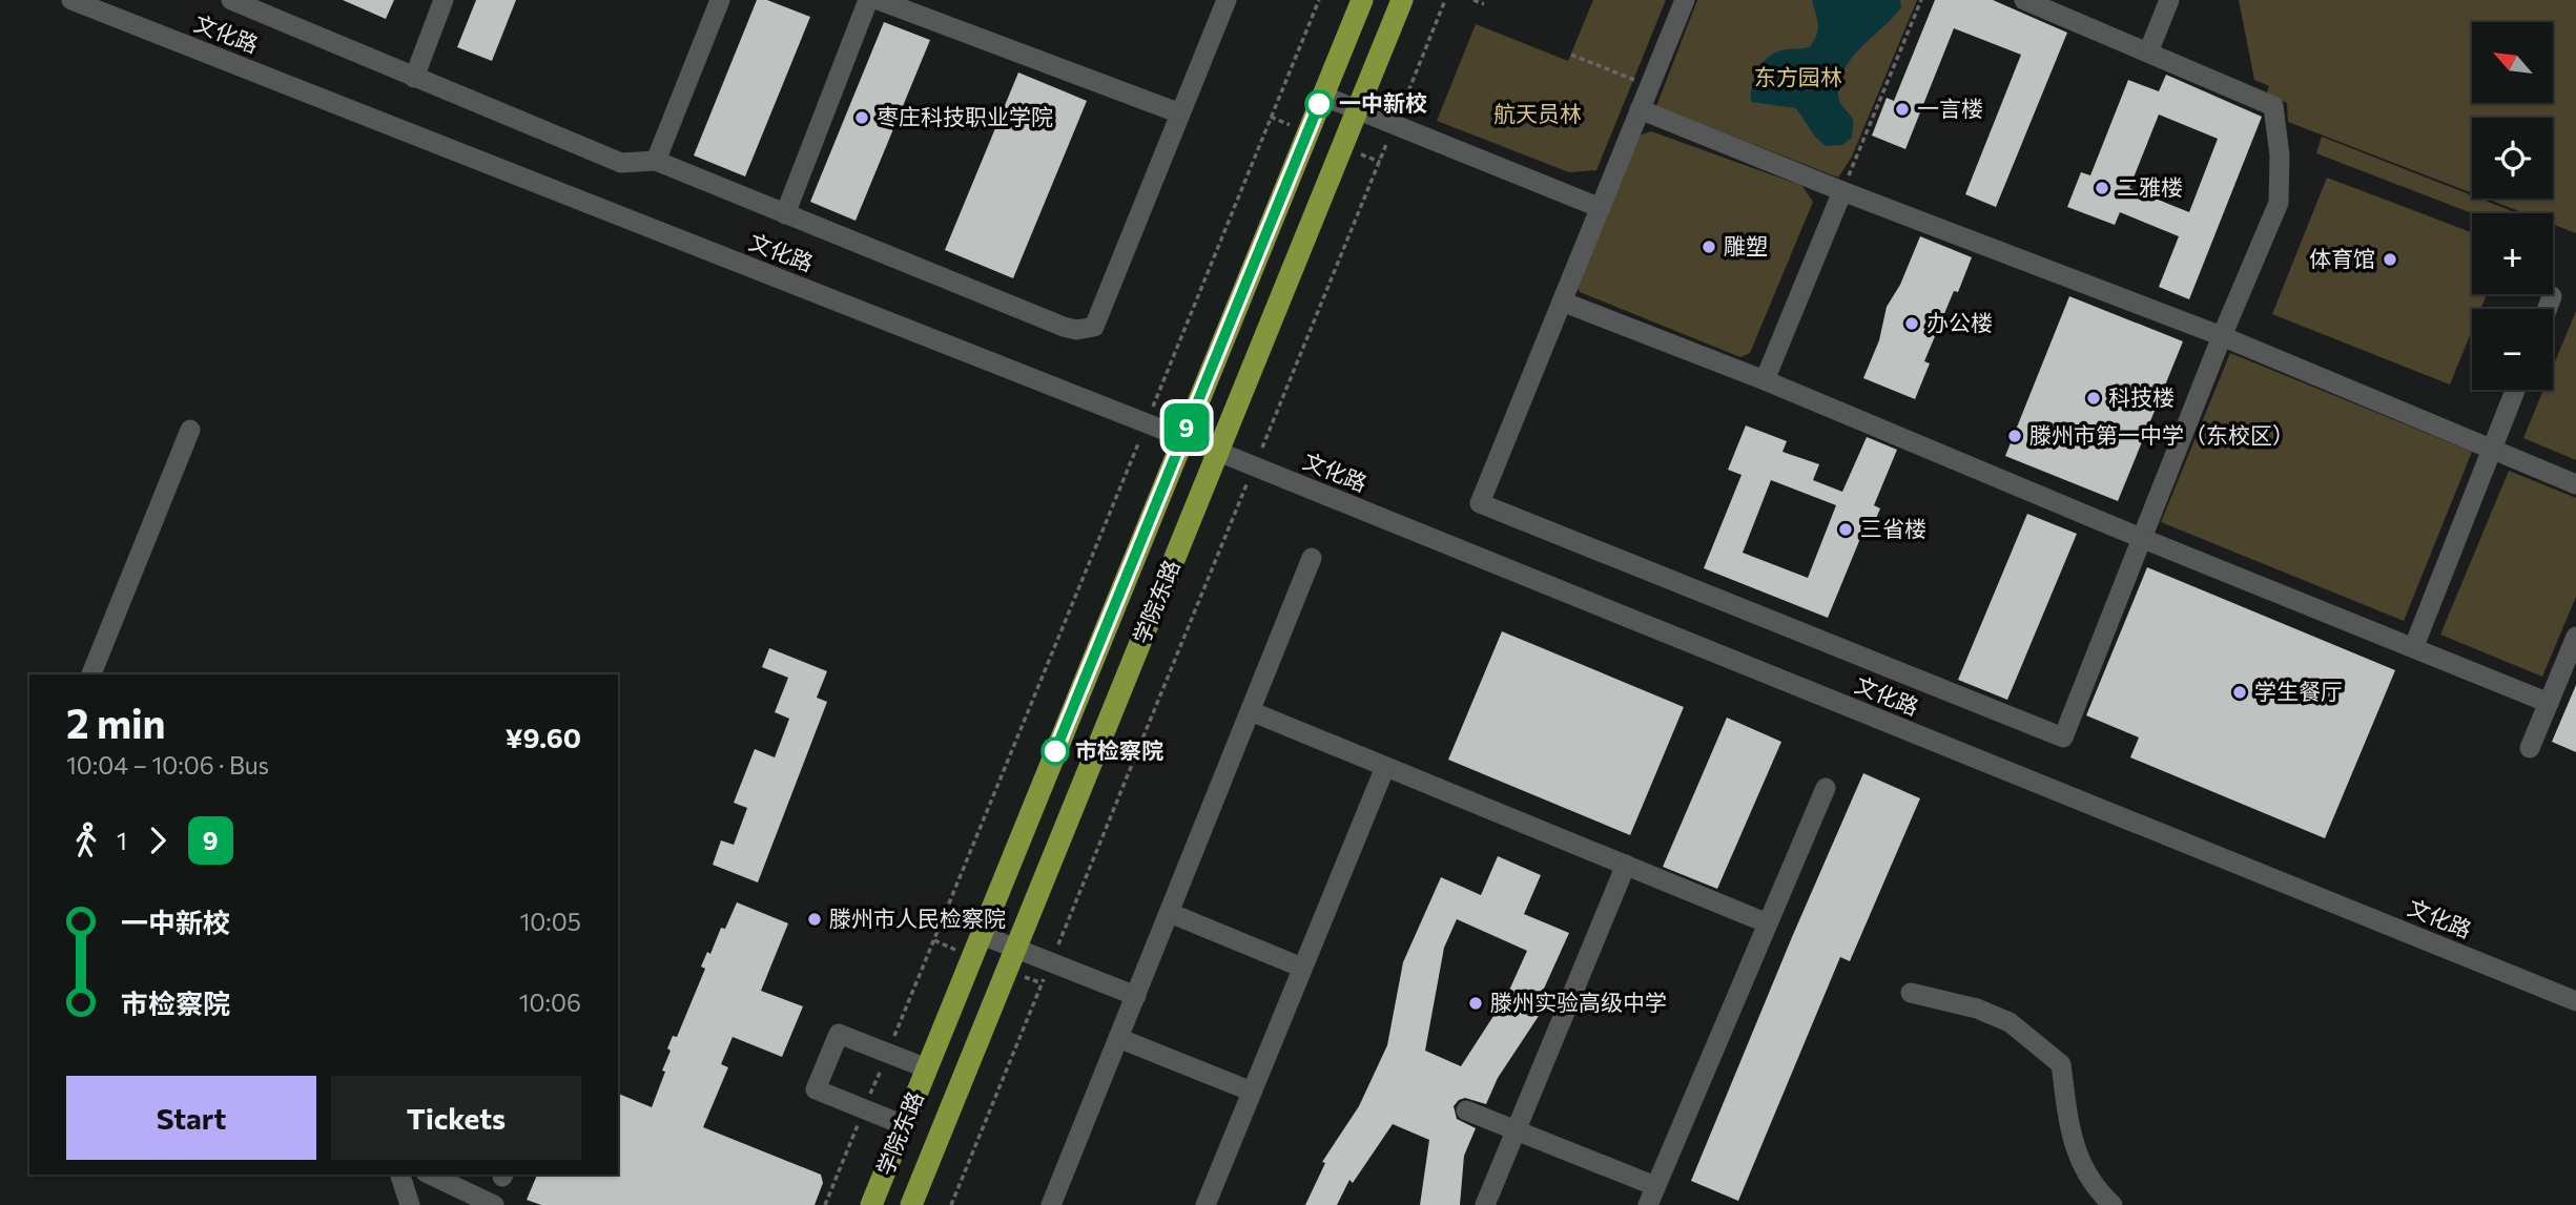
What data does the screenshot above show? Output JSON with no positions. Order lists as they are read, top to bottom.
{
  "streets": {
    "main road": ["学院东路"],
    "street": ["文化路"]
  },
  "crossings": [
    ["文化路", "学院东路"]
  ],
  "parks": ["东方园林", "航天员林"],
  "places": [
    "一中新校",
    "一言楼",
    "枣庄科技职业学院",
    "二雅楼",
    "雕塑",
    "体育馆",
    "办公楼",
    "科技楼",
    "滕州市第一中学（东校区）",
    "三省楼",
    "学生餐厅",
    "市检察院",
    "滕州市人民检察院",
    "滕州实验高级中学"
  ],
  "lines": ["bus line 9"],
  "north": "top left",
  "page": {
    "on_map": "9",
    "map_buttons": ["+", "−"],
    "heading": ["2 min", "10:04 – 10:06 · Bus", "¥9.60"],
    "legs": ["1", "9"],
    "list": [
      {
        "name": "一中新校",
        "value": "10:05"
      },
      {
        "name": "市检察院",
        "value": "10:06"
      }
    ],
    "buttons": ["Start", "Tickets"]
  }
}
